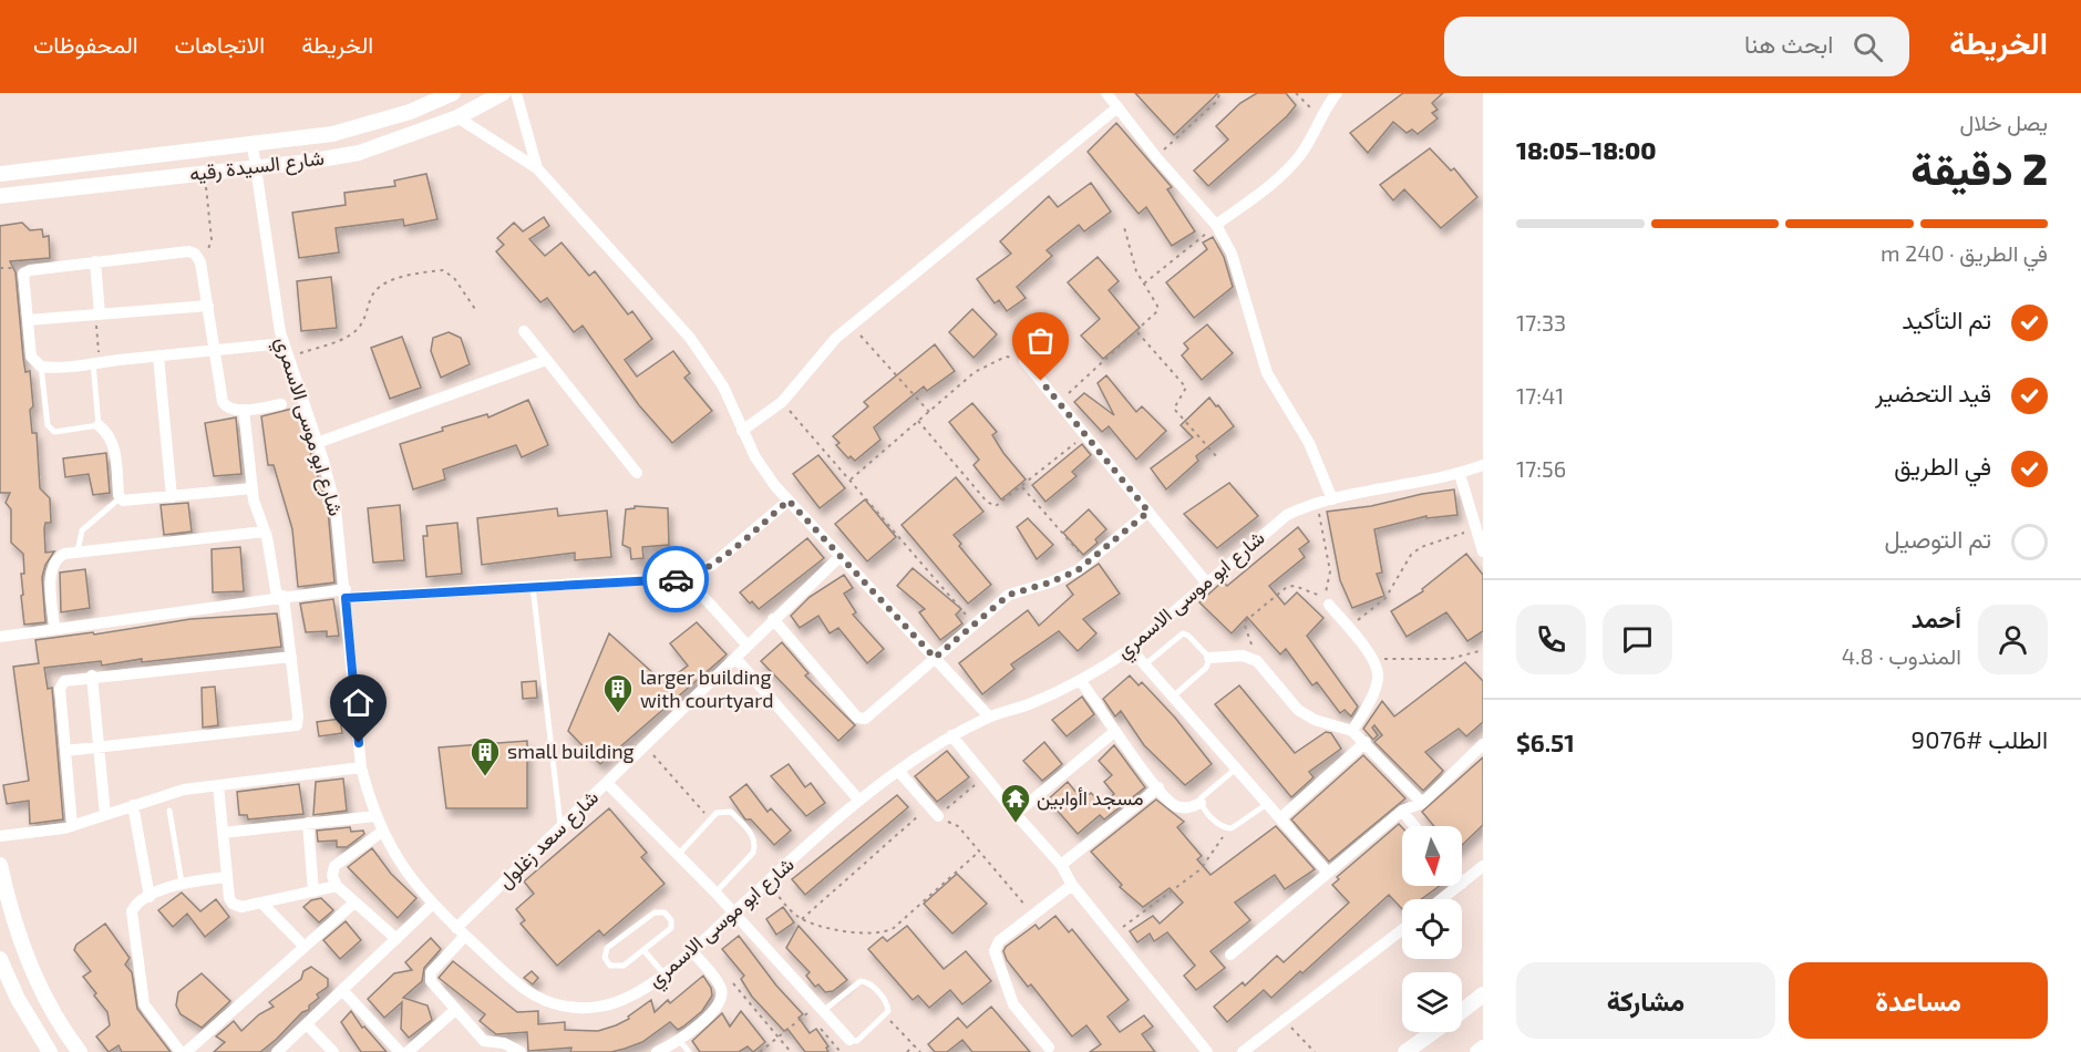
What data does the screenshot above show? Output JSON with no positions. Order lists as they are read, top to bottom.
{
  "streets": {
    "street": ["شارع السيدة رقيه", "شارع ابو موسى الاسمري", "شارع سعد زغلول"]
  },
  "crossings": [
    ["شارع السيدة رقيه", "شارع ابو موسى الاسمري"],
    ["شارع ابو موسى الاسمري", "شارع سعد زغلول"]
  ],
  "places": {
    "building": ["larger building with courtyard", "small building"],
    "temple": ["مسجد اأوابين"]
  },
  "north": "bottom",
  "page": {
    "header": "الخريطة",
    "search": "ابحث هنا",
    "nav": ["الخريطة", "الاتجاهات", "المحفوظات"],
    "heading": ["2 دقيقة", "يصل خلال", "18:00–18:05"],
    "panel": [
      "أحمد",
      "المندوب · 4.8",
      "الطلب #9076",
      "$6.51"
    ],
    "bar": "في الطريق · 240 m",
    "list": [
      ["تم التأكيد", "17:33"],
      ["قيد التحضير", "17:41"],
      ["في الطريق", "17:56"],
      "تم التوصيل"
    ],
    "buttons": ["مساعدة", "مشاركة"]
  }
}
